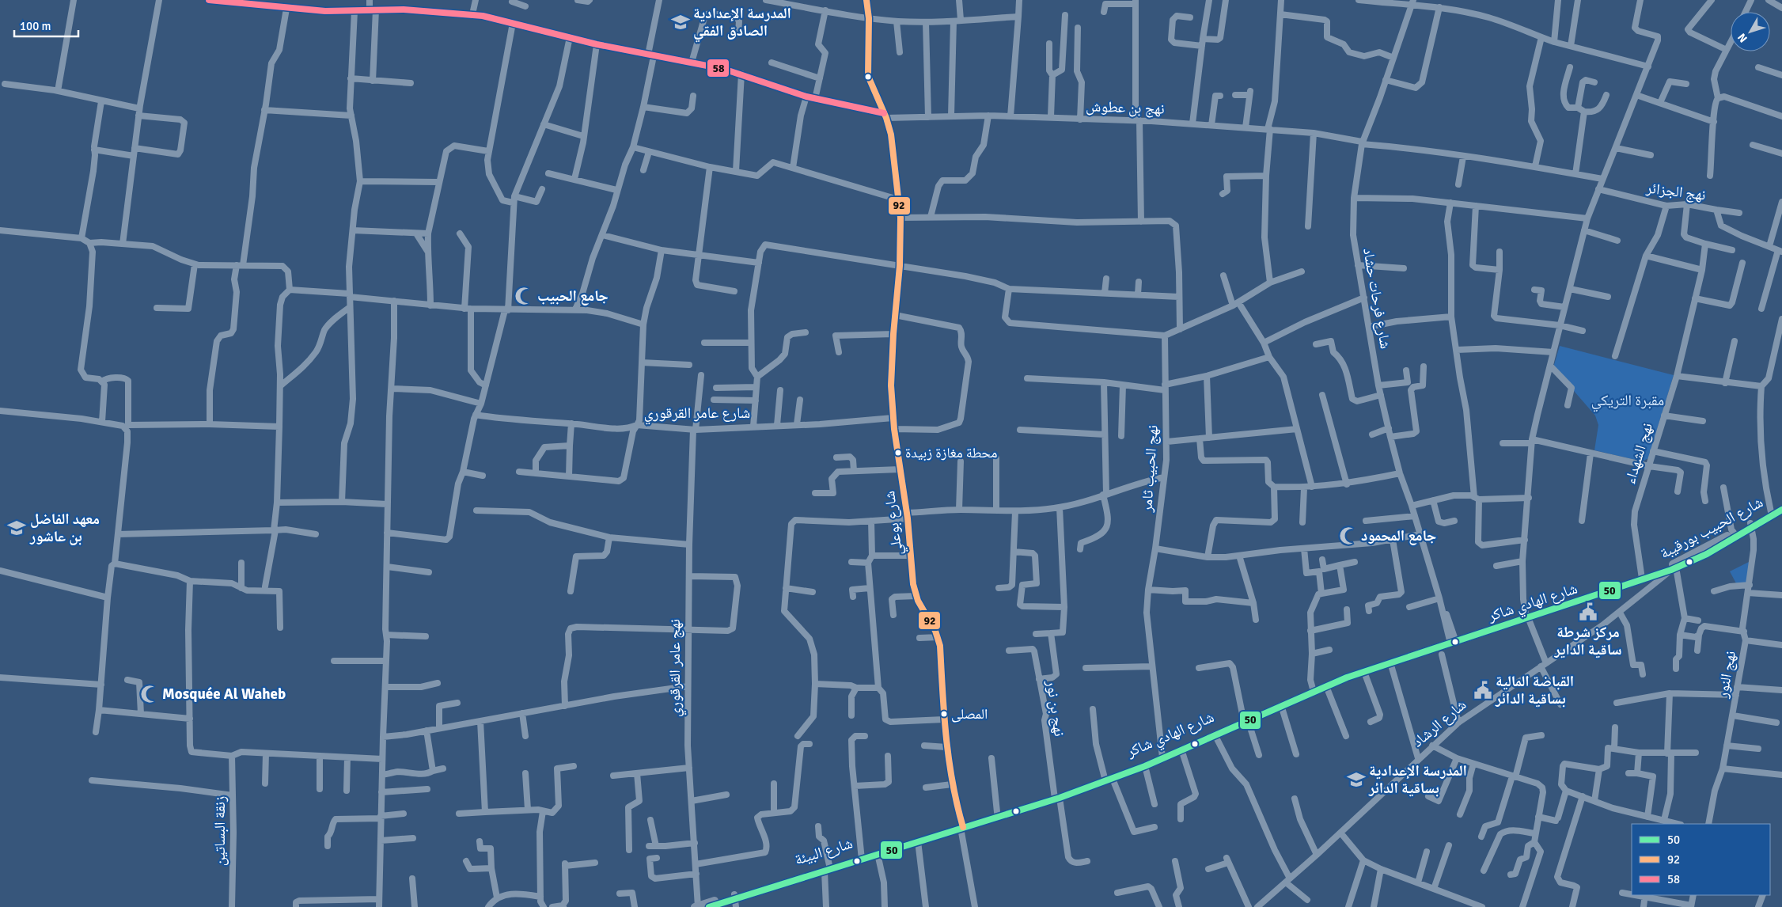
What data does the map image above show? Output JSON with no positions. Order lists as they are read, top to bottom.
{
  "streets": {
    "main road": ["شارع الحبيب بورقيبة", "شارع الهادي شاكر", "شارع البيئة"],
    "street": [
      "نهج بن عطوش",
      "نهج الجزائر",
      "شارع فرحات حشاد",
      "شارع عامر القرقوري",
      "نهج الشهداء",
      "نهج الحبيب ثامر",
      "شارع بوعلي",
      "نهج عامر القرقوري",
      "نهج النور",
      "نهج بن نور",
      "شارع الرشاد",
      "زنقة البساتين"
    ]
  },
  "crossings": [
    ["نهج بن عطوش", "شارع فرحات حشاد"],
    ["نهج بن عطوش", "شارع بوعلي"],
    ["شارع فرحات حشاد", "شارع الهادي شاكر"],
    ["شارع عامر القرقوري", "شارع بوعلي"],
    ["شارع عامر القرقوري", "نهج عامر القرقوري"],
    ["نهج الشهداء", "شارع الحبيب بورقيبة"],
    ["نهج الشهداء", "شارع الهادي شاكر"],
    ["نهج الحبيب ثامر", "شارع الهادي شاكر"],
    ["شارع بوعلي", "شارع الهادي شاكر"],
    ["شارع بوعلي", "شارع البيئة"],
    ["شارع الحبيب بورقيبة", "شارع الهادي شاكر"],
    ["شارع الحبيب بورقيبة", "نهج النور"],
    ["شارع الحبيب بورقيبة", "شارع الرشاد"],
    ["شارع الهادي شاكر", "نهج بن نور"],
    ["شارع الهادي شاكر", "شارع البيئة"],
    ["نهج عامر القرقوري", "شارع البيئة"]
  ],
  "parks": ["مقبرة التريكي"],
  "places": {
    "school or university": ["المدرسة الإعدادية الصادق الفقي", "معهد الفاضل بن عاشور", "المدرسة الإعدادية بساقية الدائر"],
    "mosque": ["جامع الحبيب", "جامع المحمود", "Mosquée Al Waheb"],
    "other": ["محطة مغازة زبيدة", "المصلى"],
    "public building": ["مركز شرطة ساقية الداير", "القباضة المالية بساقية الدائر"]
  },
  "lines": ["transit line 92", "transit line 58", "transit line 50"],
  "legend": ["50", "92", "58"],
  "scale_bar": "100 m",
  "north": "bottom left"
}
